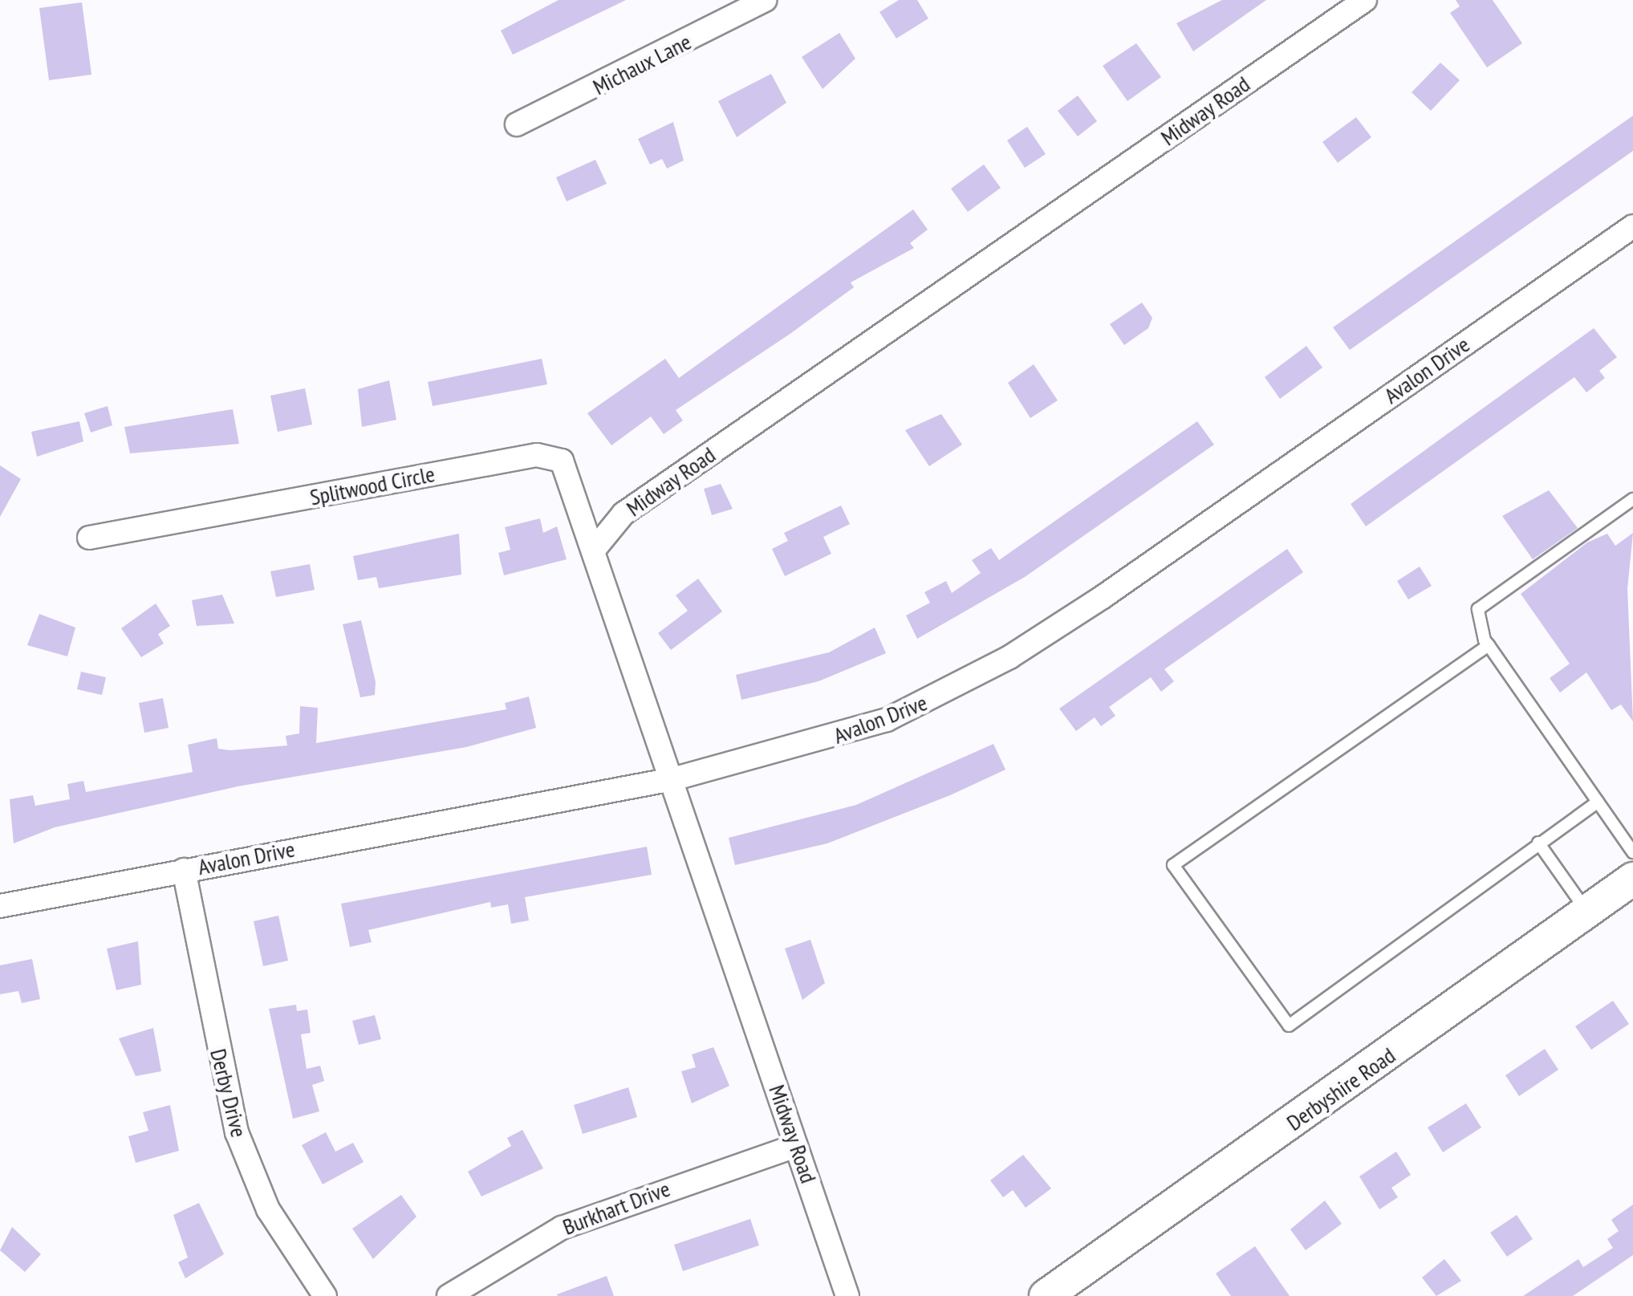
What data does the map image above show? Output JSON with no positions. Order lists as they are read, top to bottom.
{
  "streets": {
    "street": [
      "Michaux Lane",
      "Midway Road",
      "Avalon Drive",
      "Splitwood Circle",
      "Derbyshire Road",
      "Derby Drive",
      "Burkhart Drive"
    ]
  },
  "crossings": [
    ["Midway Road", "Avalon Drive"],
    ["Midway Road", "Splitwood Circle"],
    ["Midway Road", "Burkhart Drive"],
    ["Avalon Drive", "Derby Drive"]
  ]
}
